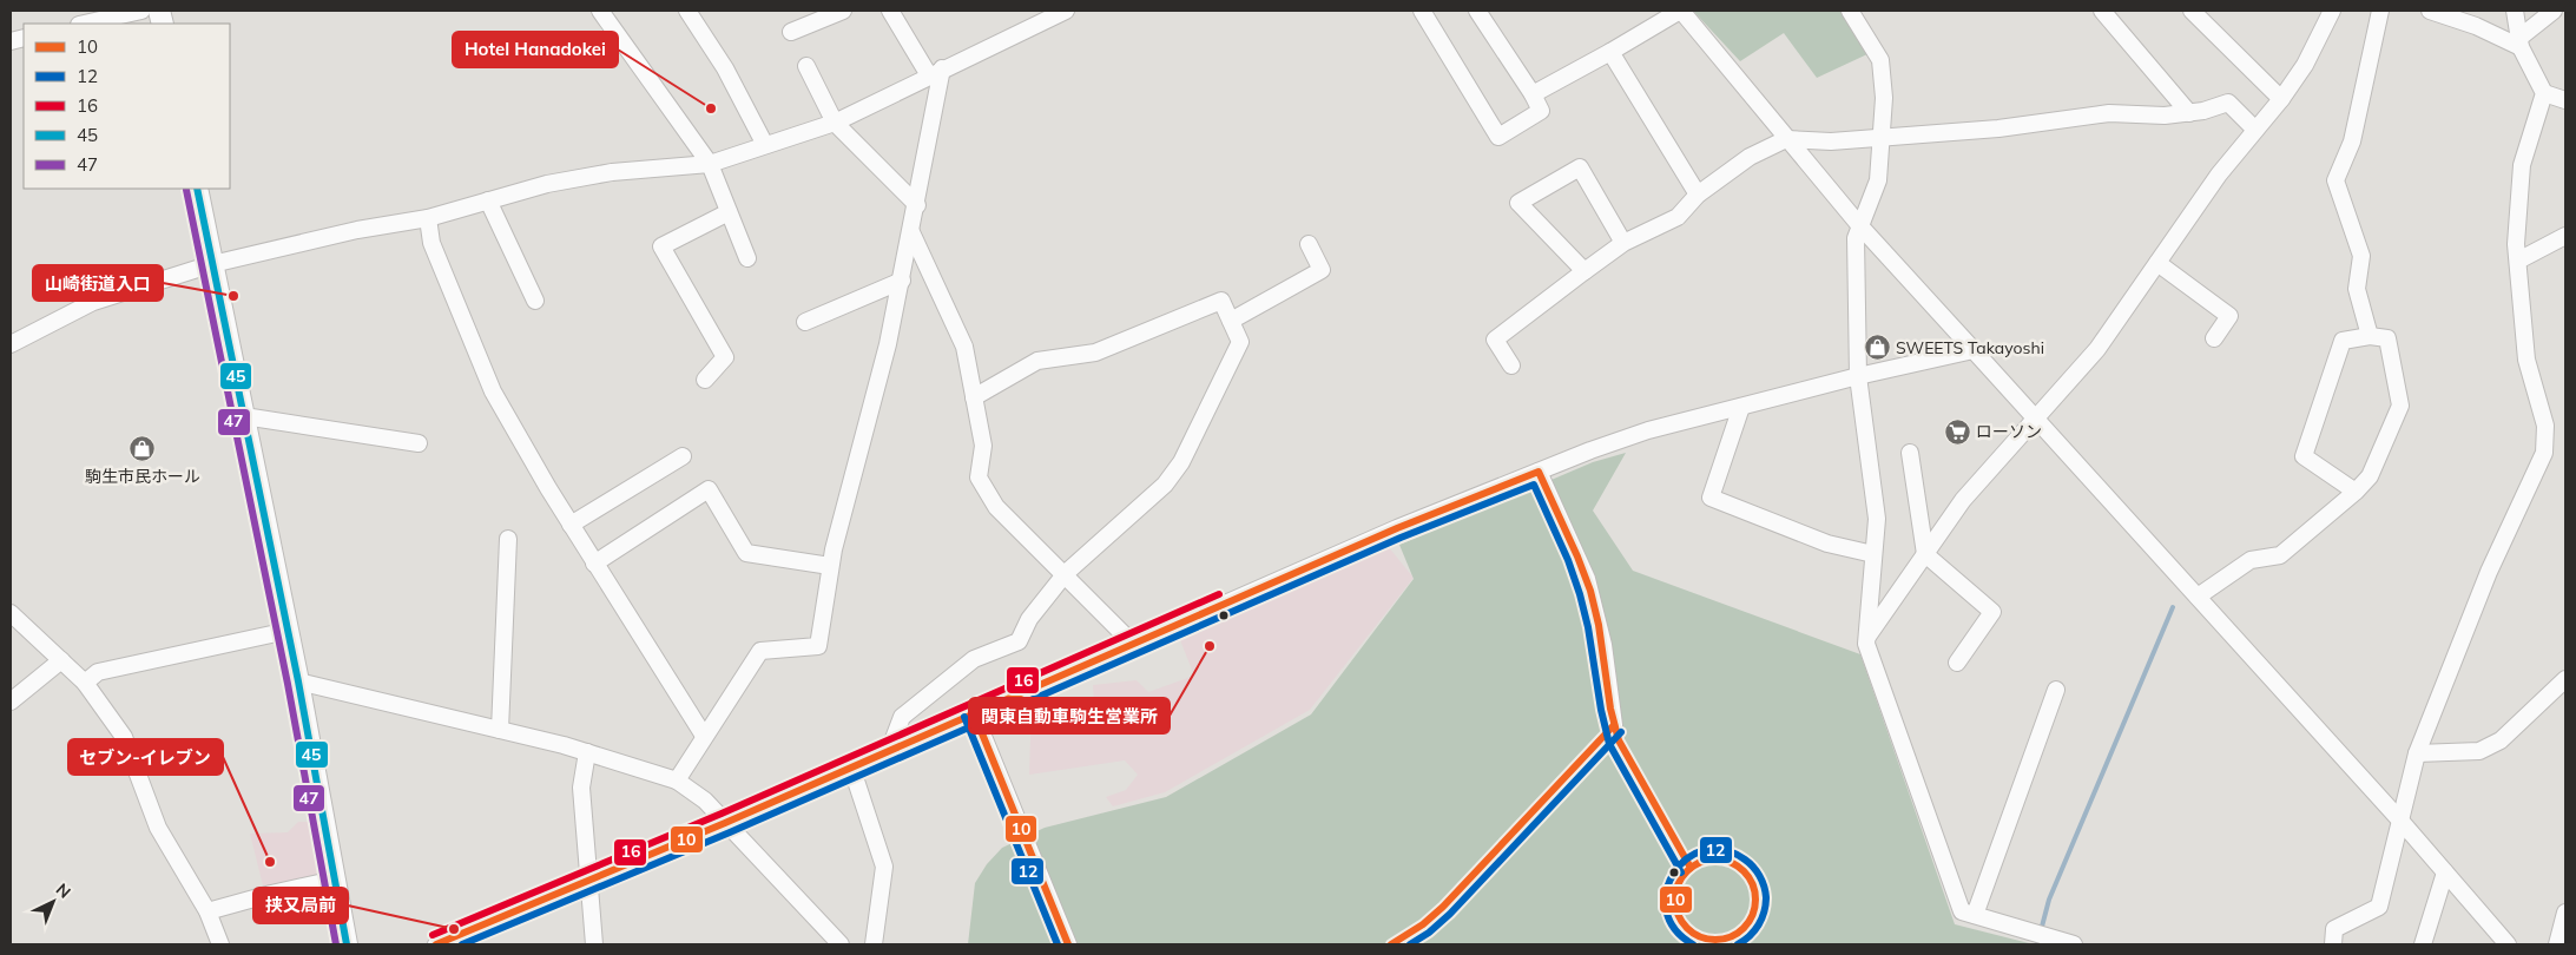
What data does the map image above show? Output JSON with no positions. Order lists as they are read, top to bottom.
{
  "places": {
    "other": [
      "Hotel Hanadokei",
      "山崎街道入口",
      "関東自動車駒生営業所",
      "セブン-イレブン",
      "挟又局前"
    ],
    "shop": ["SWEETS Takayoshi", "駒生市民ホール"],
    "supermarket": ["ローソン"]
  },
  "lines": [
    "transit line 45",
    "transit line 47",
    "transit line 10",
    "transit line 12",
    "transit line 16"
  ],
  "legend": [
    "10",
    "12",
    "16",
    "45",
    "47"
  ],
  "north": "top right"
}
